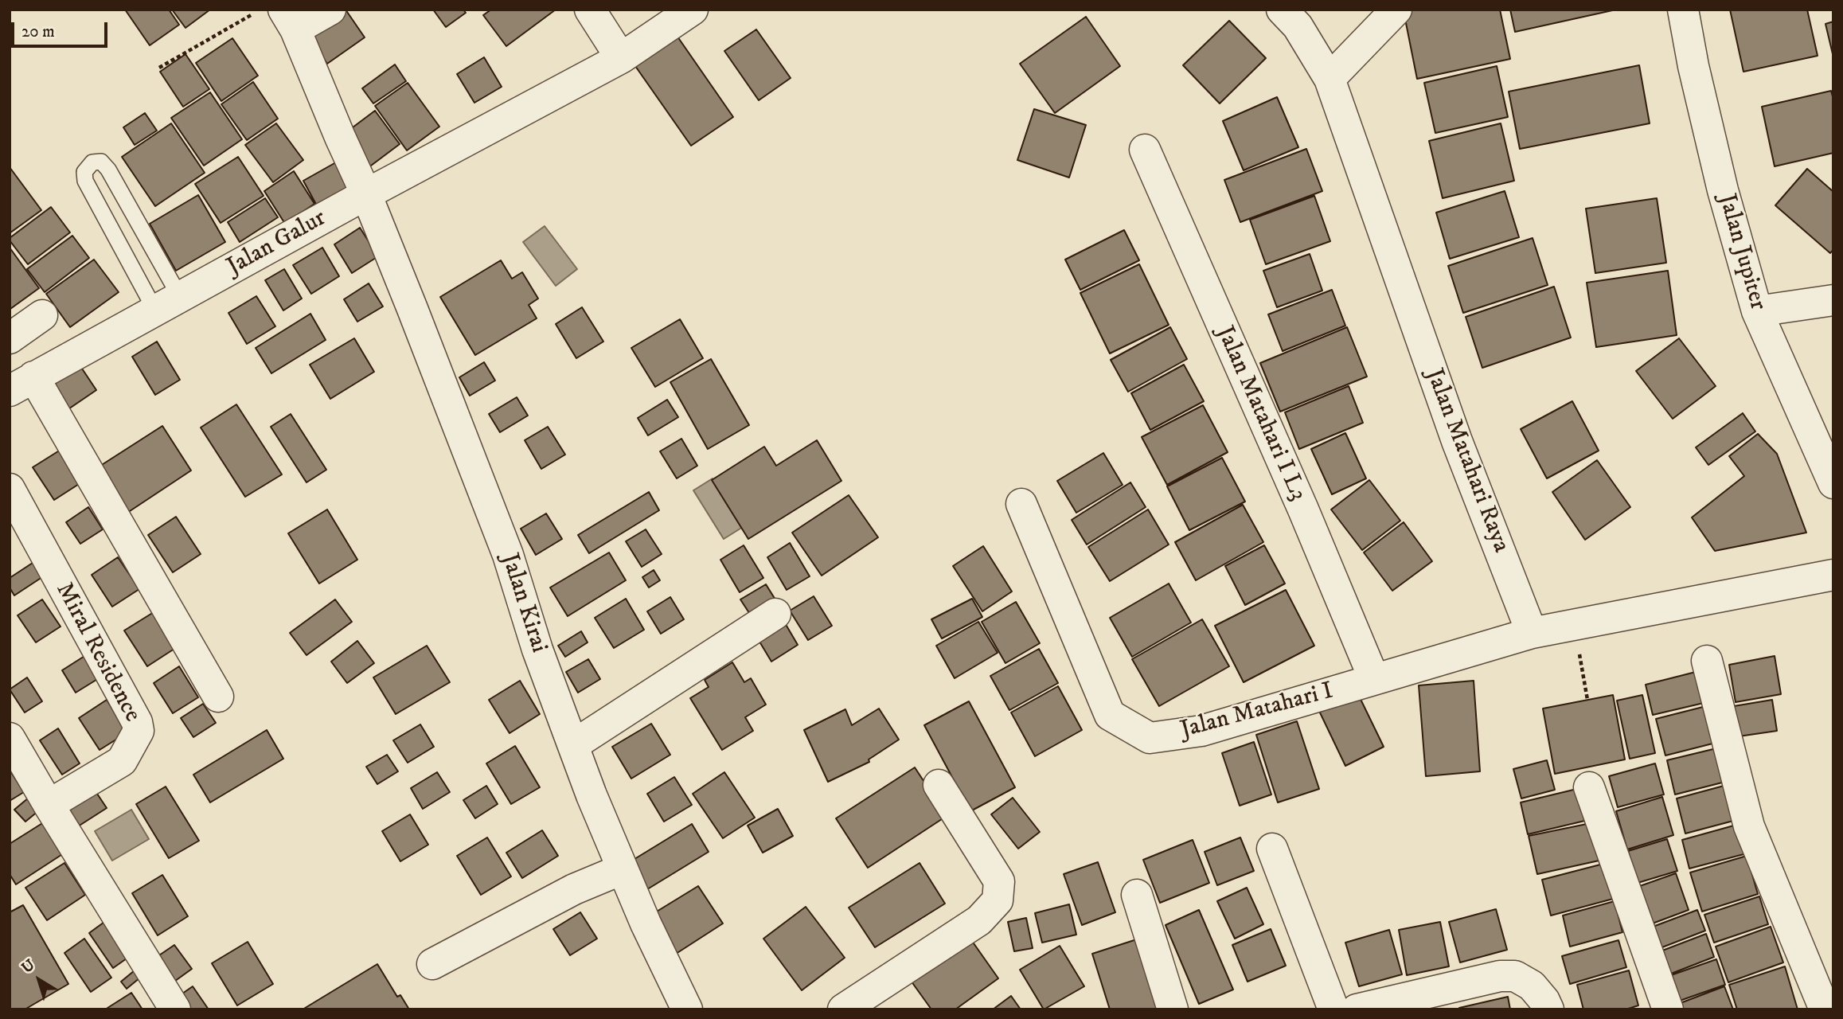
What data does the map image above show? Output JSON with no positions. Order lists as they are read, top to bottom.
{
  "streets": {
    "street": [
      "Jalan Galur",
      "Jalan Jupiter",
      "Jalan Matahari I L3",
      "Jalan Matahari Raya",
      "Jalan Kirai",
      "Miral Residence",
      "Jalan Matahari I"
    ]
  },
  "crossings": [
    ["Jalan Galur", "Jalan Kirai"],
    ["Jalan Matahari I L3", "Jalan Matahari I"],
    ["Jalan Matahari Raya", "Jalan Matahari I"]
  ],
  "scale_bar": "20 m",
  "north": "top left"
}
